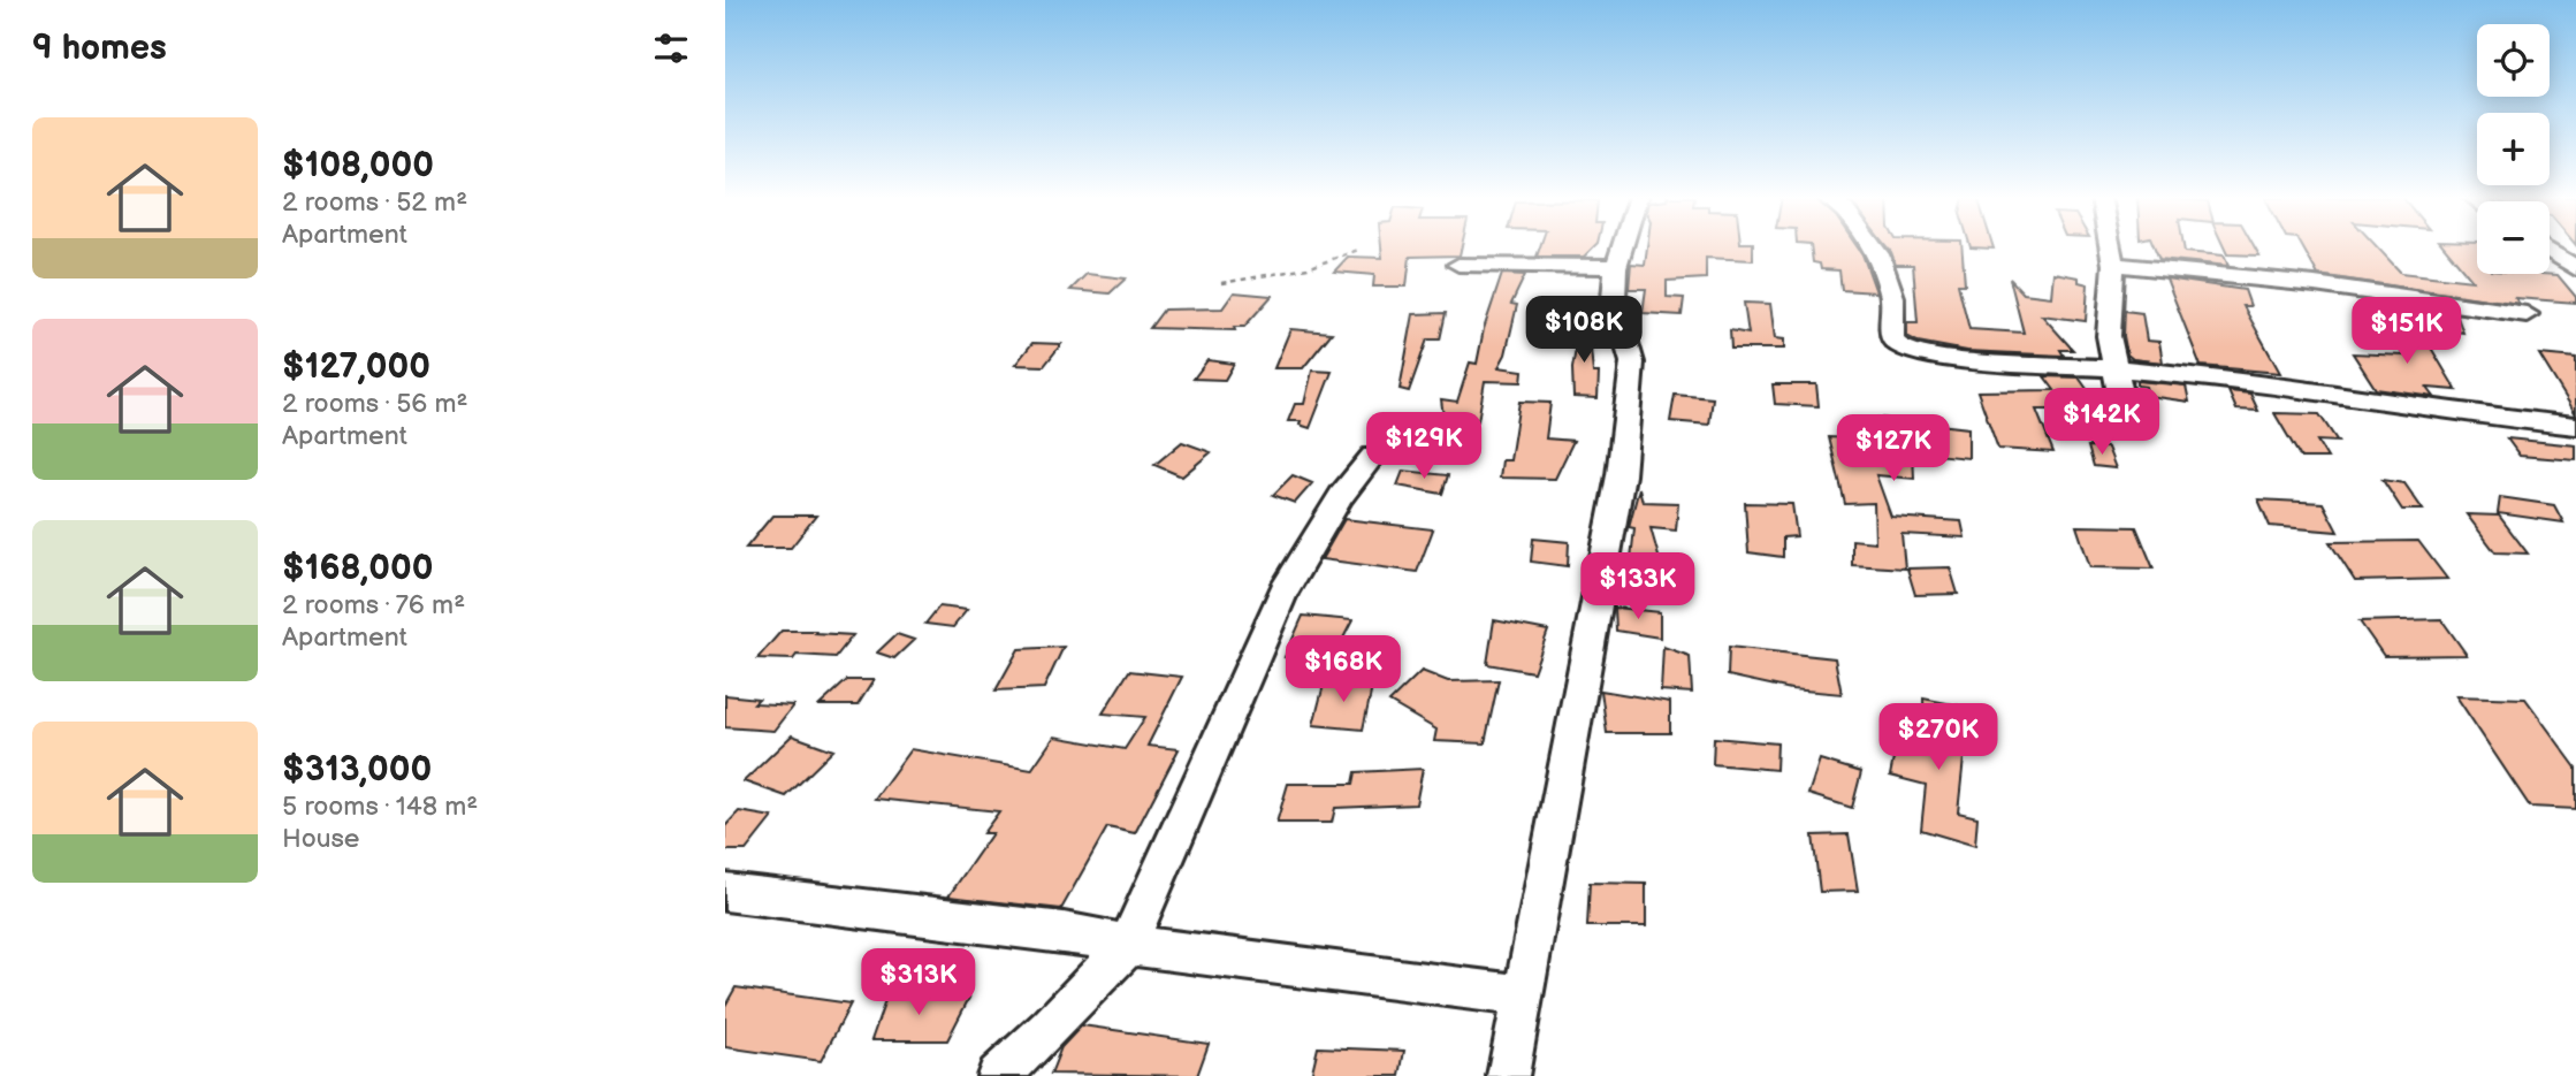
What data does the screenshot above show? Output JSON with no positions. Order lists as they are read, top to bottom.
{
  "page": {
    "heading": "9 homes",
    "map_buttons": ["+", "−"],
    "list": [
      {
        "name": "$108,000",
        "note": "2 rooms · 52 m² · Apartment"
      },
      {
        "name": "$127,000",
        "note": "2 rooms · 56 m² · Apartment"
      },
      {
        "name": "$168,000",
        "note": "2 rooms · 76 m² · Apartment"
      },
      {
        "name": "$313,000",
        "note": "5 rooms · 148 m² · House"
      }
    ],
    "price": [
      "$108K",
      "$151K",
      "$142K",
      "$129K",
      "$127K",
      "$133K",
      "$168K",
      "$270K",
      "$313K"
    ]
  }
}
